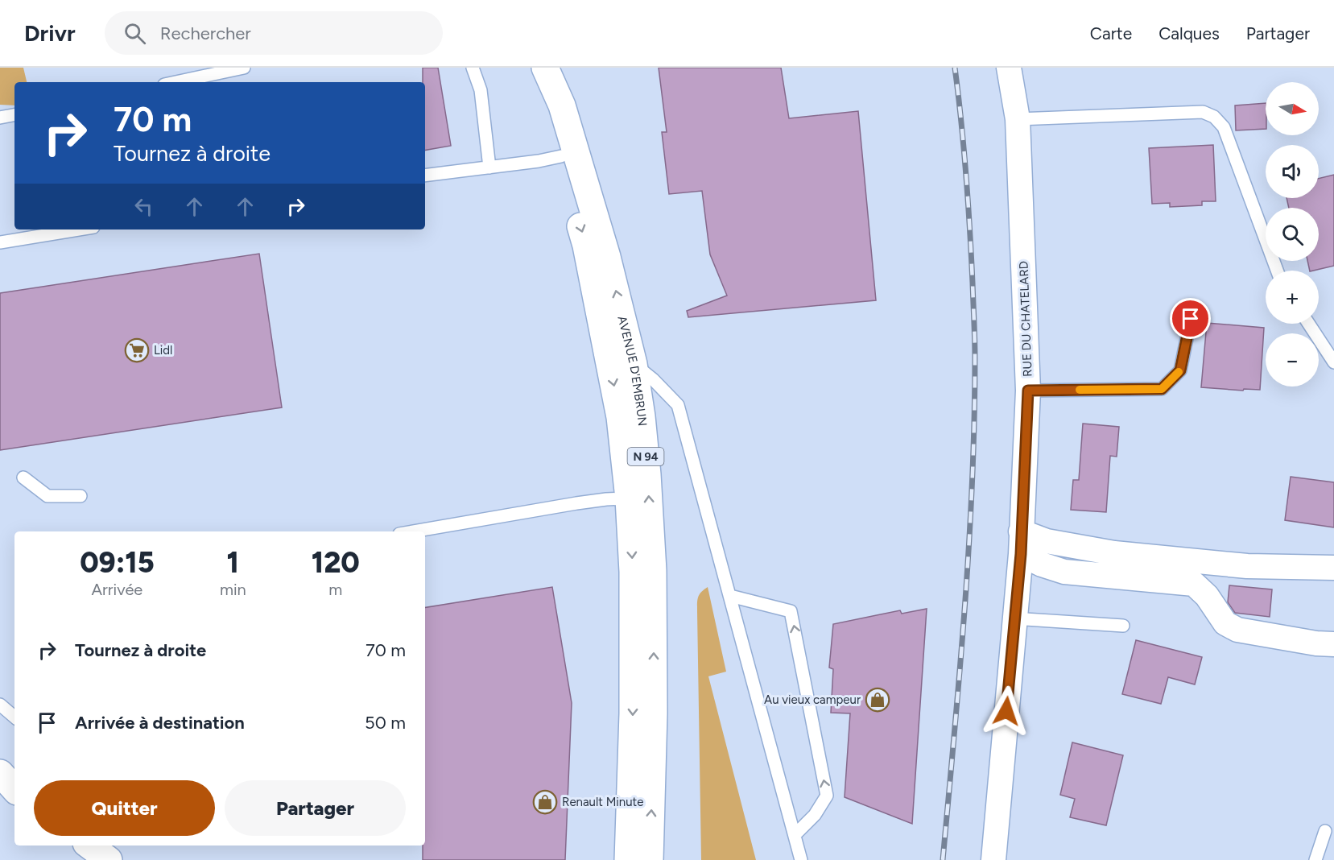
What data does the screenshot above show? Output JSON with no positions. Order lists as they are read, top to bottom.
{
  "streets": {
    "main road": ["AVENUE D'EMBRUN", "N 94"],
    "street": ["RUE DU CHATELARD"]
  },
  "places": {
    "supermarket": ["Lidl"],
    "shop": ["Au vieux campeur", "Renault Minute"]
  },
  "north": "right",
  "page": {
    "header": "Drivr",
    "search": "Rechercher",
    "nav": ["Carte", "Calques", "Partager"],
    "map_buttons": ["+", "−"],
    "turn": ["70 m", "Tournez à droite"],
    "eta": [
      "09:15",
      "Arrivée",
      "1",
      "min",
      "120",
      "m"
    ],
    "list": [
      {
        "name": "Tournez à droite",
        "value": "70 m"
      },
      {
        "name": "Arrivée à destination",
        "value": "50 m"
      }
    ],
    "buttons": ["Quitter", "Partager"]
  }
}
